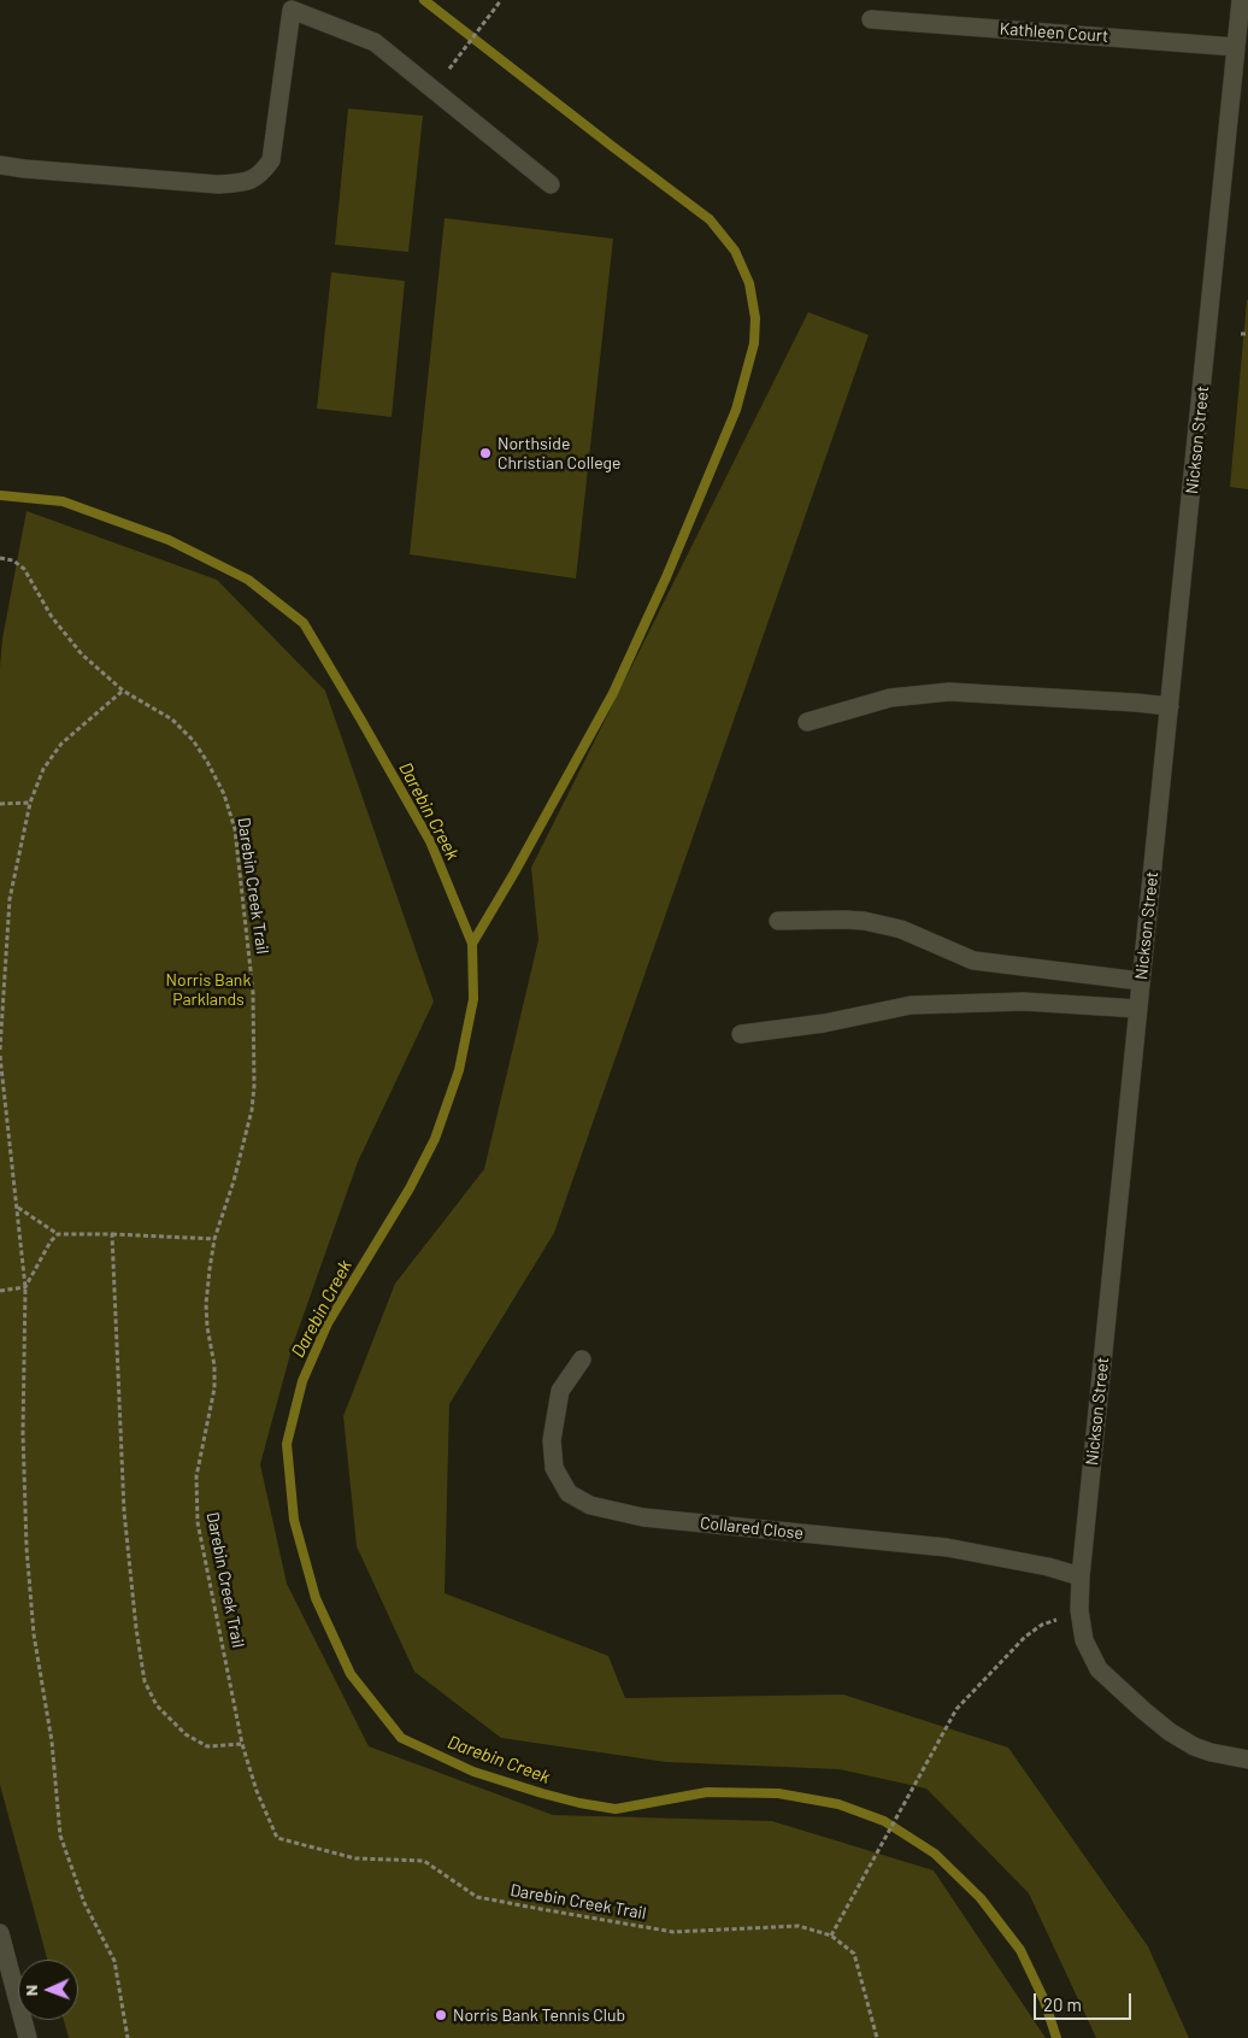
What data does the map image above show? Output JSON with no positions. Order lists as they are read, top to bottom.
{
  "streets": {
    "street": ["Kathleen Court", "Nickson Street", "Collared Close"],
    "path": ["Darebin Creek Trail"]
  },
  "crossings": [
    ["Kathleen Court", "Nickson Street"],
    ["Nickson Street", "Collared Close"]
  ],
  "water": ["Darebin Creek"],
  "parks": ["Norris Bank Parklands"],
  "places": ["Northside Christian College", "Norris Bank Tennis Club"],
  "scale_bar": "20 m",
  "north": "left"
}
